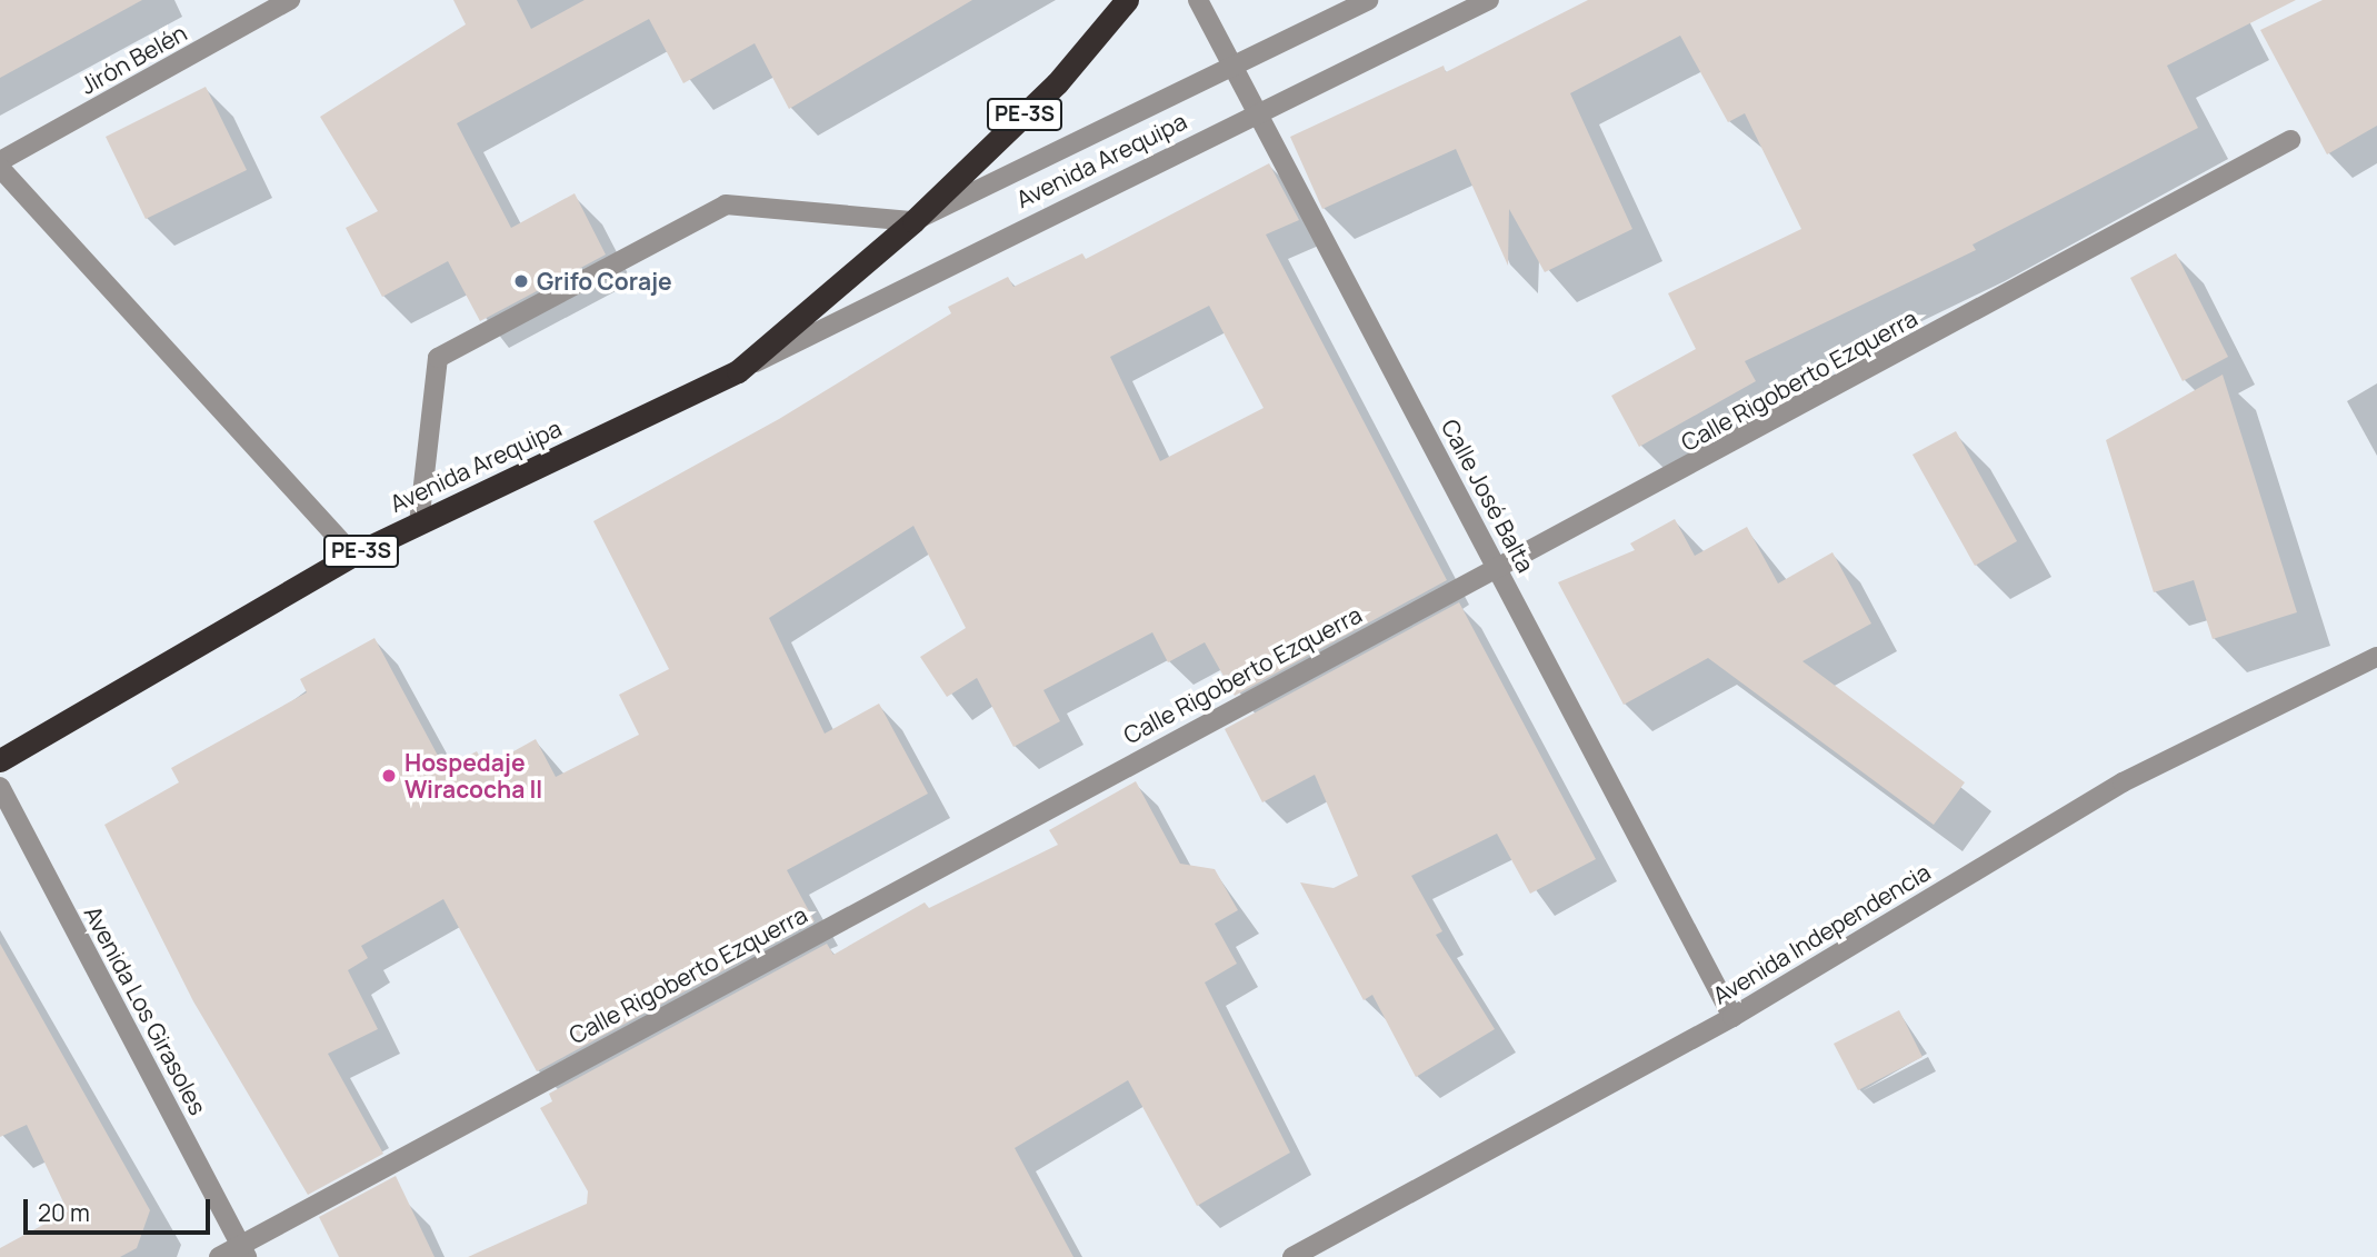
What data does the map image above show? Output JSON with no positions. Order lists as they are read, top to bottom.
{
  "streets": {
    "highway": ["PE-3S", "Avenida Arequipa"],
    "street": [
      "Jirón Belén",
      "Calle Rigoberto Ezquerra",
      "Calle José Balta",
      "Avenida Independencia",
      "Avenida Los Girasoles"
    ]
  },
  "crossings": [
    ["PE-3S", "Avenida Arequipa"],
    ["Avenida Arequipa", "Calle José Balta"],
    ["Calle Rigoberto Ezquerra", "Calle José Balta"],
    ["Calle Rigoberto Ezquerra", "Avenida Los Girasoles"],
    ["Calle José Balta", "Avenida Independencia"]
  ],
  "places": ["Grifo Coraje", "Hospedaje Wiracocha II"],
  "scale_bar": "20 m"
}
